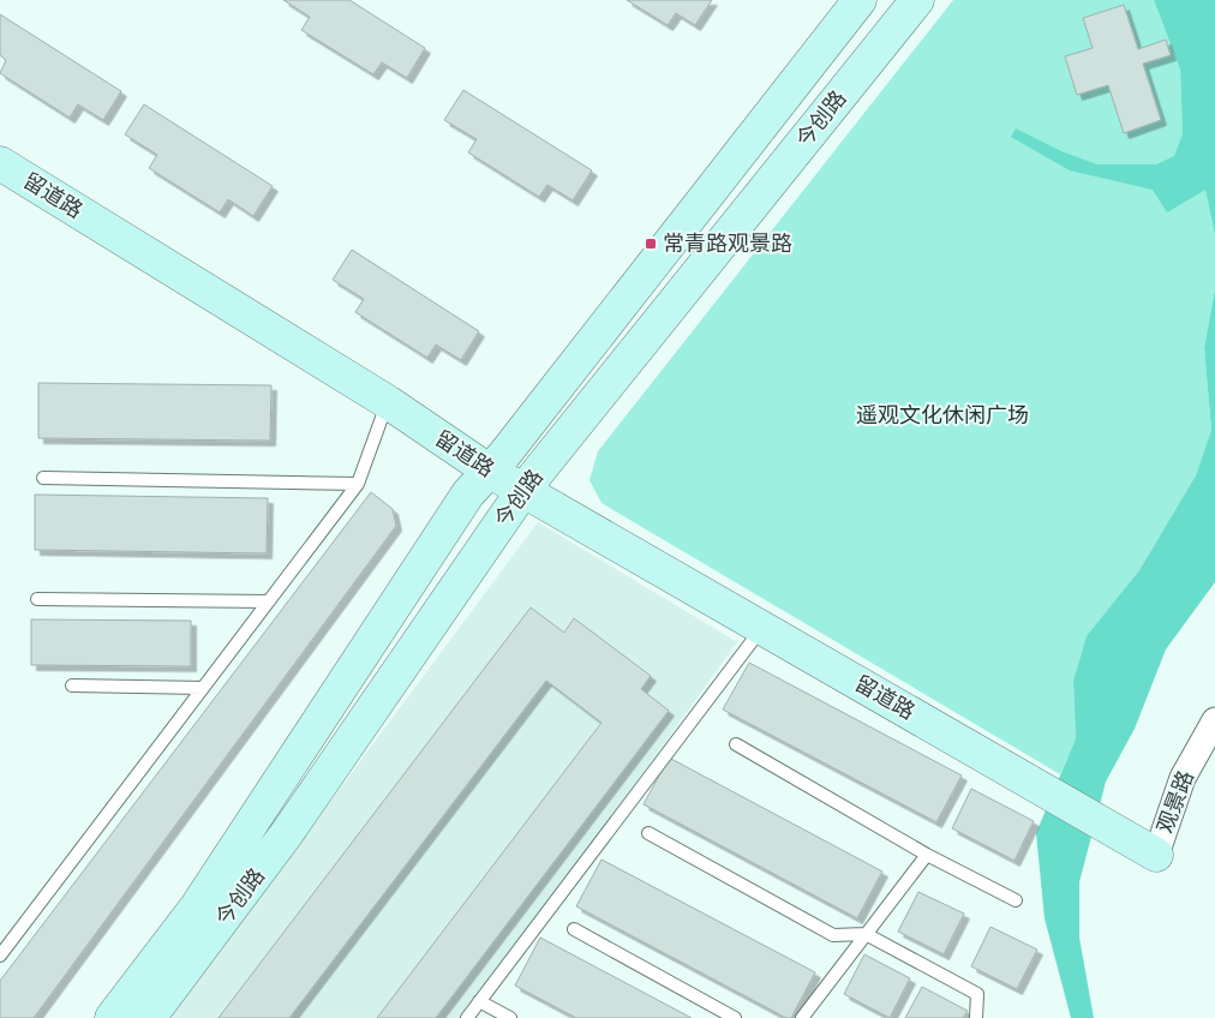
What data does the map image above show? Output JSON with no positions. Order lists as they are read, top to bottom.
{
  "streets": {
    "main road": ["今创路", "留道路"],
    "street": ["观景路"]
  },
  "crossings": [
    ["今创路", "留道路"],
    ["留道路", "观景路"]
  ],
  "parks": ["遥观文化休闲广场"],
  "places": {
    "transit": ["常青路观景路"]
  }
}
